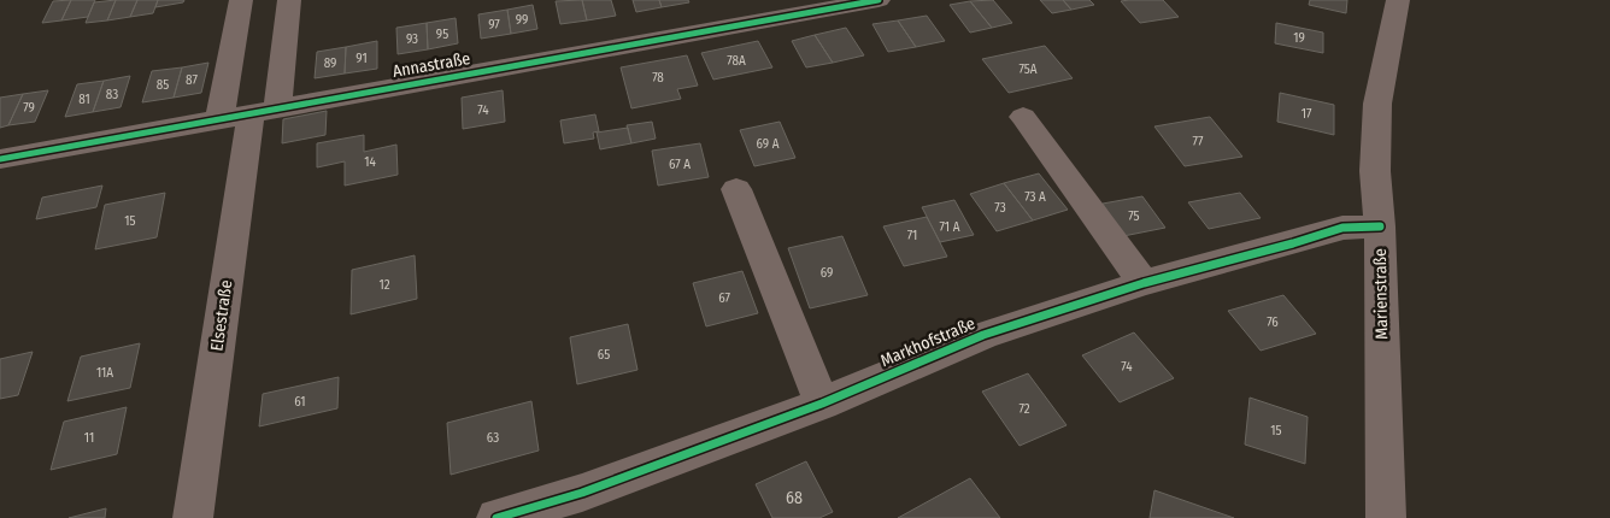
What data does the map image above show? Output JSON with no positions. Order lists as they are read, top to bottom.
{
  "streets": {
    "street": [
      "Annastraße",
      "Marienstraße",
      "Elsestraße",
      "Markhofstraße"
    ]
  },
  "crossings": [
    ["Annastraße", "Elsestraße"],
    ["Marienstraße", "Markhofstraße"]
  ],
  "house_numbers": [
    "99",
    "97",
    "95",
    "19",
    "93",
    "91",
    "78A",
    "89",
    "75A",
    "78",
    "87",
    "85",
    "83",
    "81",
    "79",
    "74",
    "17",
    "77",
    "69 A",
    "14",
    "67 A",
    "73 A",
    "73",
    "75",
    "15",
    "71 A",
    "71",
    "69",
    "12",
    "67",
    "76",
    "65",
    "74",
    "11A",
    "61",
    "72",
    "15",
    "11",
    "63",
    "68"
  ]
}
